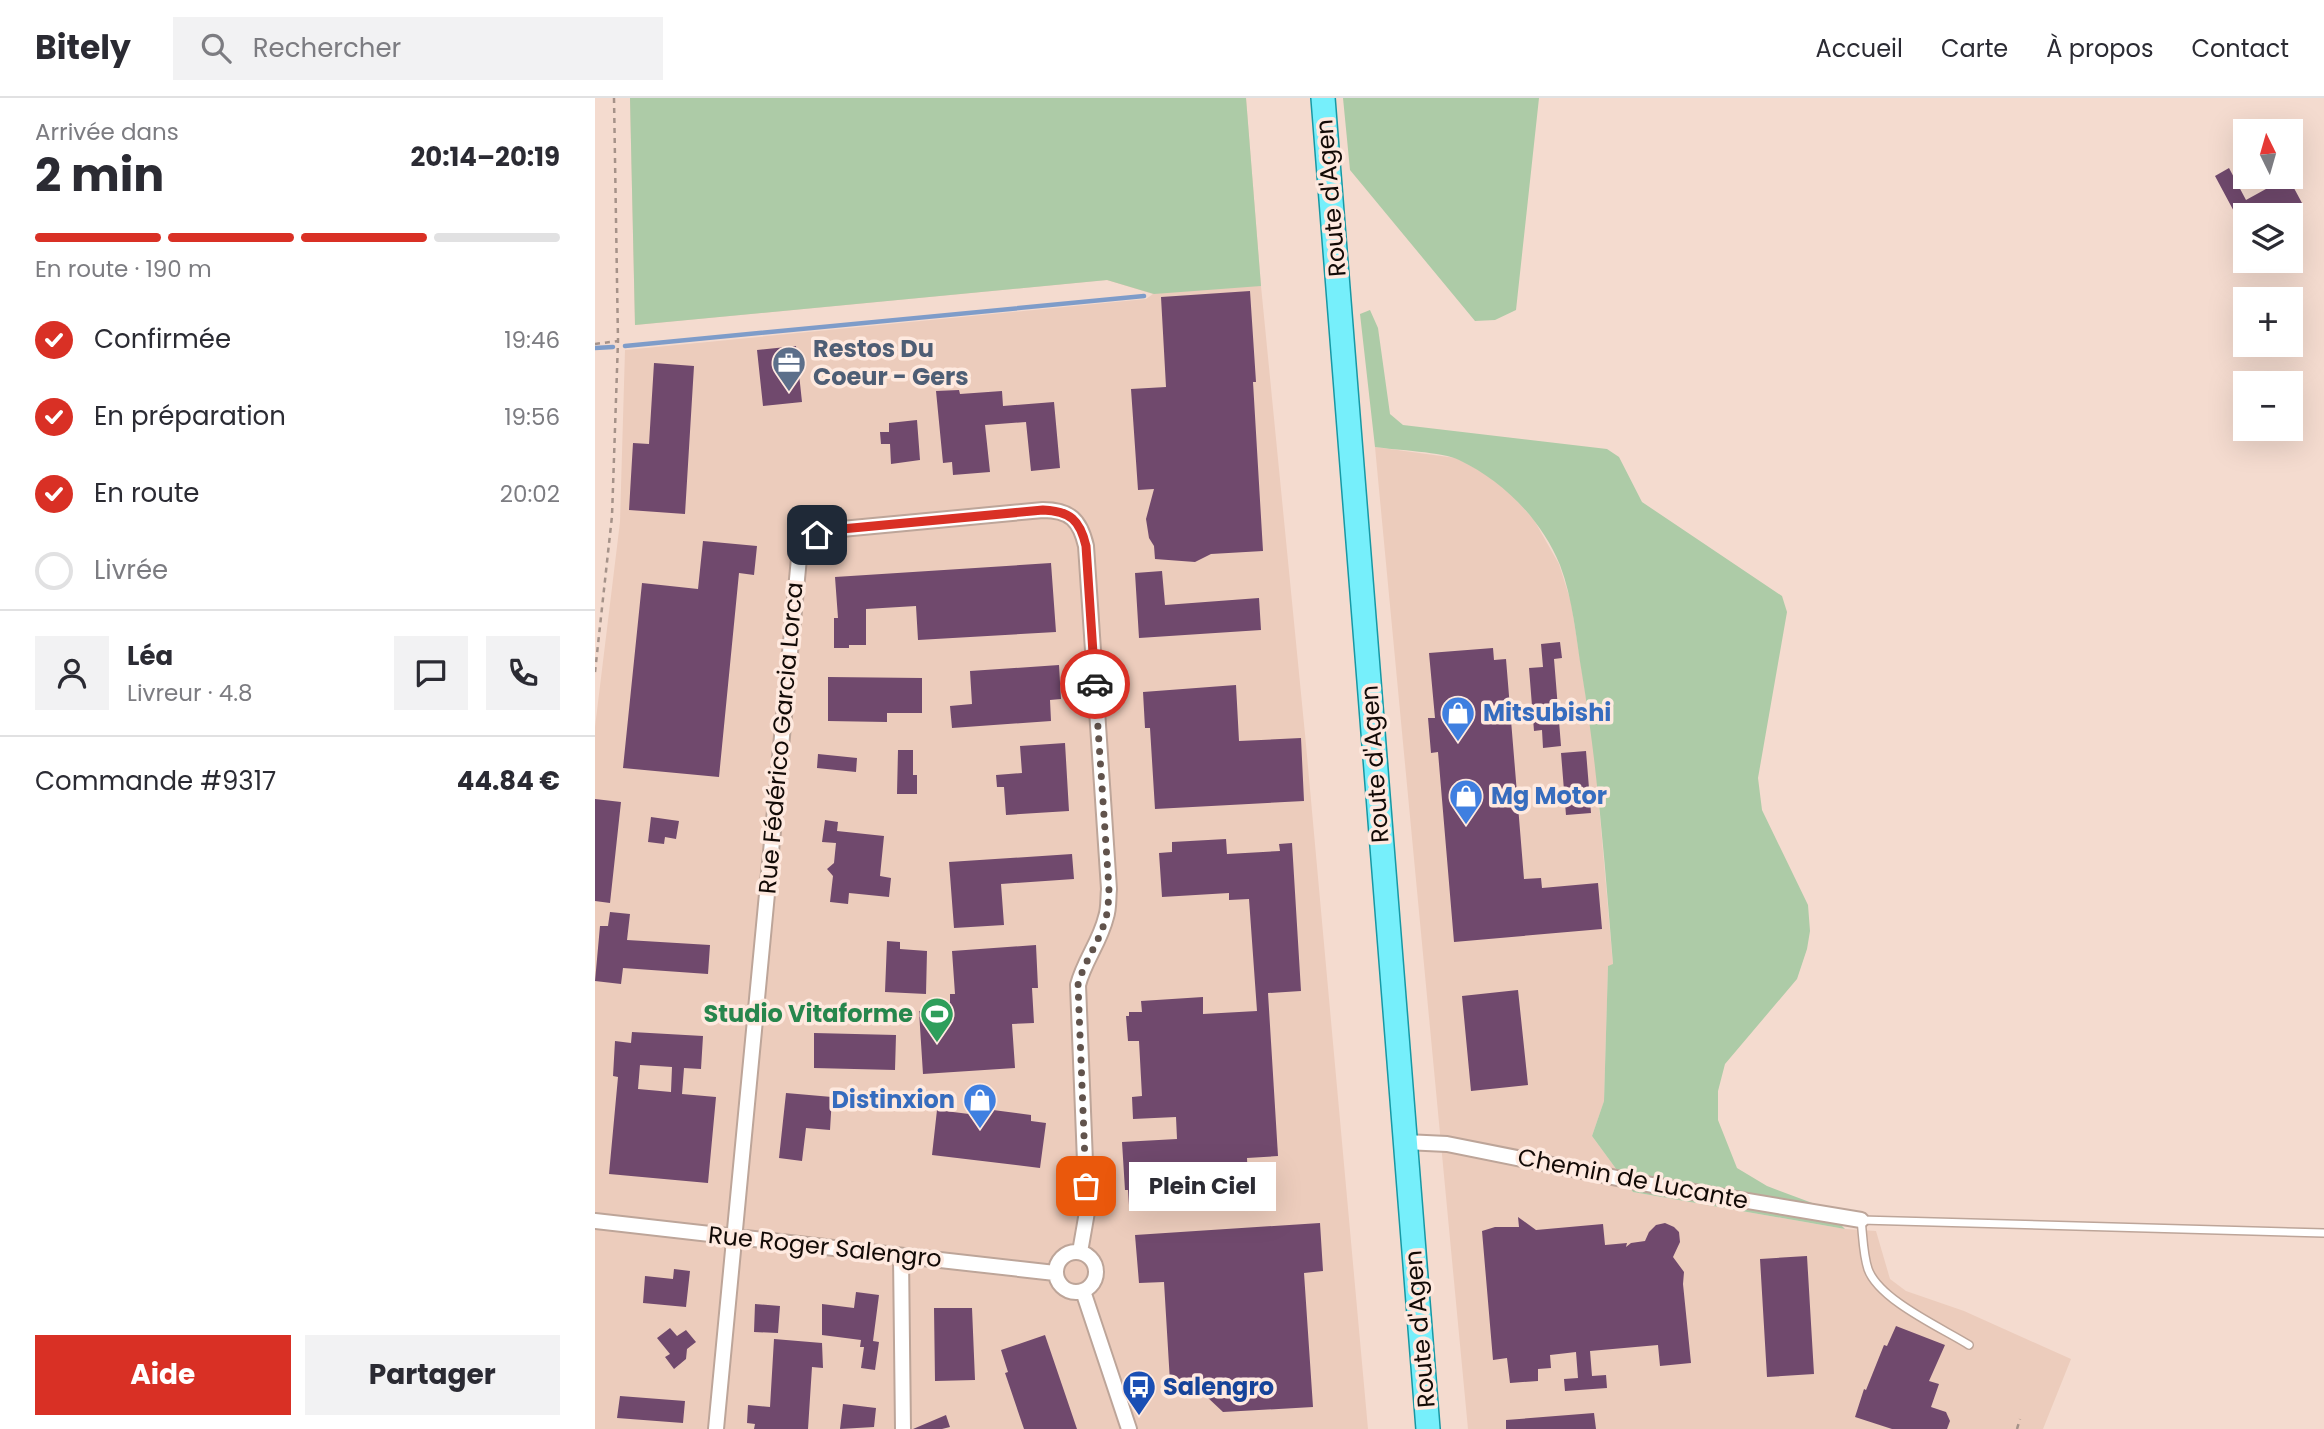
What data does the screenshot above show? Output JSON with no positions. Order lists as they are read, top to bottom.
{
  "streets": {
    "main road": ["Route d'Agen"],
    "street": ["Rue Fédérico Garcia Lorca", "Chemin de Lucante", "Rue Roger Salengro"]
  },
  "crossings": [
    ["Route d'Agen", "Chemin de Lucante"],
    ["Rue Fédérico Garcia Lorca", "Rue Roger Salengro"]
  ],
  "places": {
    "office": ["Restos Du Coeur - Gers"],
    "shop": ["Mitsubishi", "Mg Motor", "Distinxion"],
    "sports": ["Studio Vitaforme"],
    "other": ["Plein Ciel"],
    "bus stop": ["Salengro"]
  },
  "north": "top",
  "page": {
    "header": "Bitely",
    "search": "Rechercher",
    "nav": [
      "Accueil",
      "Carte",
      "À propos",
      "Contact"
    ],
    "heading": ["2 min", "Arrivée dans", "20:14–20:19"],
    "panel": [
      "Léa",
      "Livreur · 4.8",
      "Commande #9317",
      "44.84 €"
    ],
    "map_buttons": ["+", "−"],
    "bar": "En route · 190 m",
    "list": [
      ["Confirmée", "19:46"],
      ["En préparation", "19:56"],
      ["En route", "20:02"],
      "Livrée"
    ],
    "bubble": "Plein Ciel",
    "buttons": ["Aide", "Partager"]
  }
}
